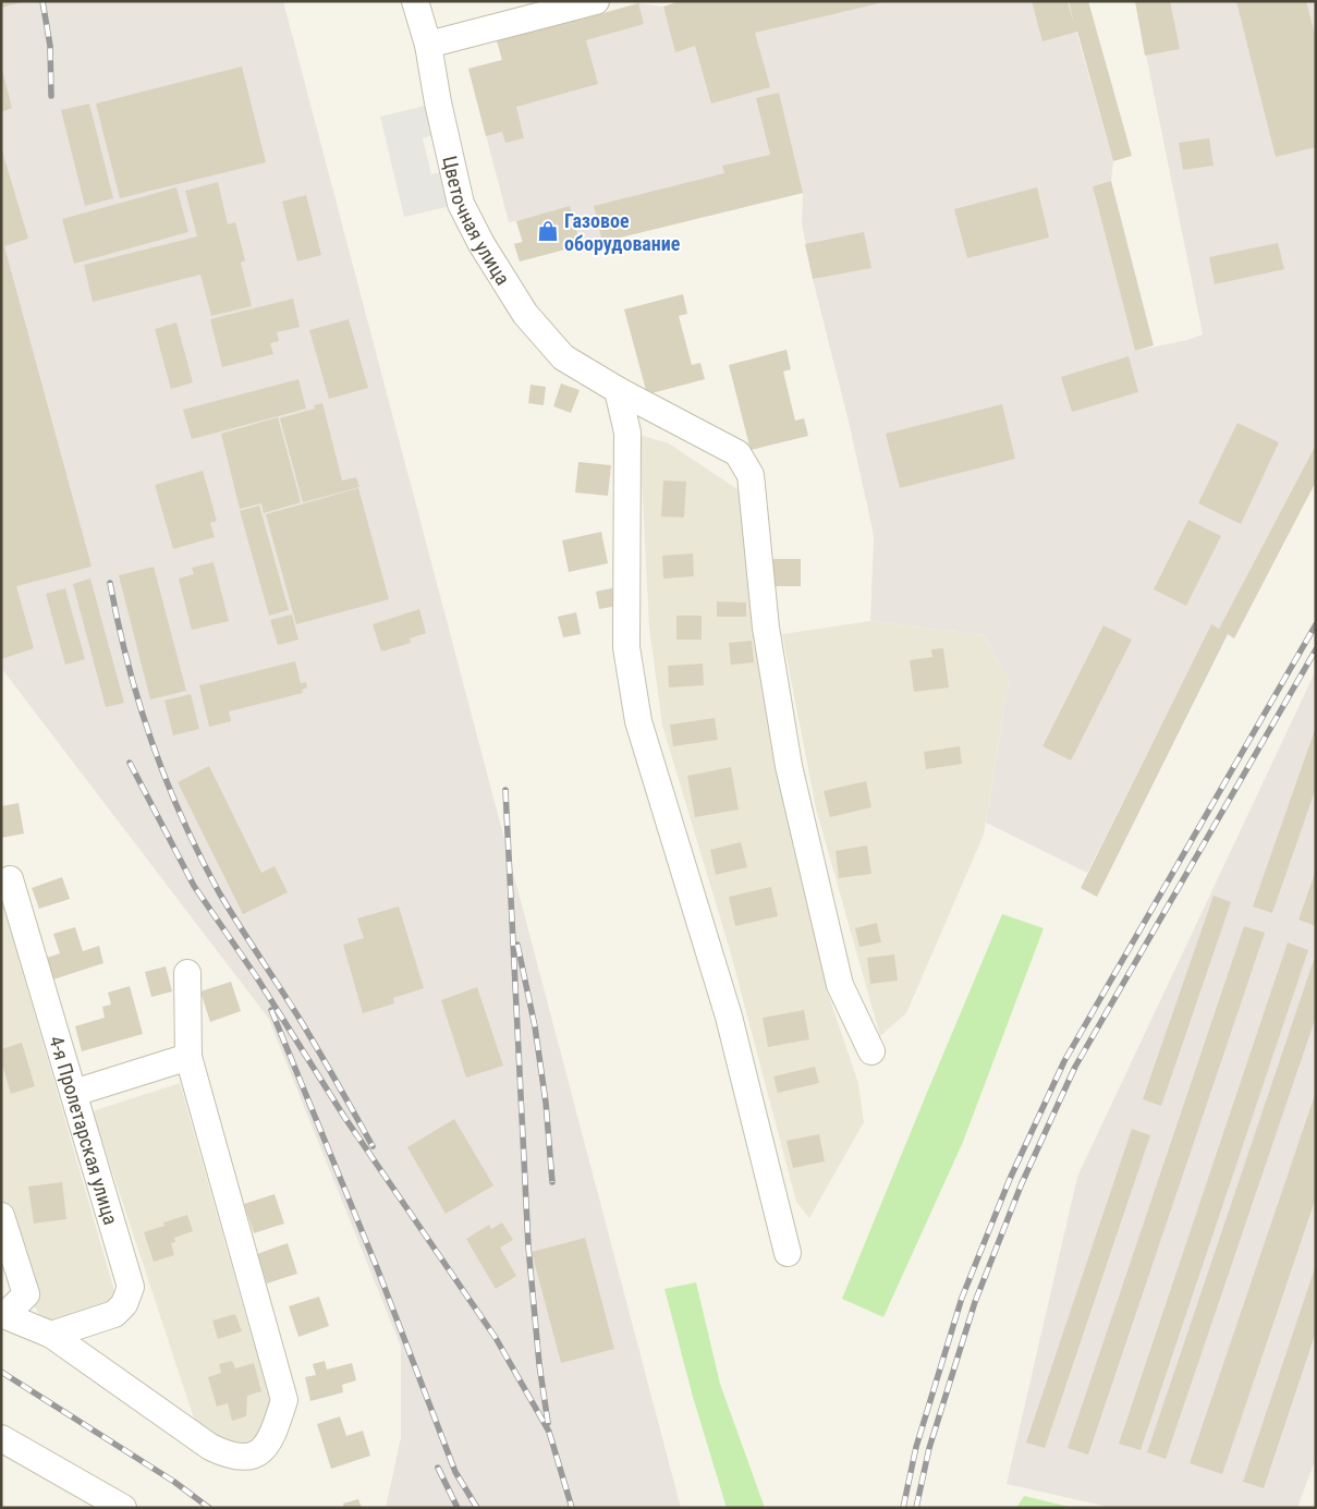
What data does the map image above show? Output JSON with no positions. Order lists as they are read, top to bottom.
{
  "streets": {
    "street": ["Цветочная улица", "4-я Пролетарская улица"]
  },
  "places": {
    "shop": ["Газовое оборудование"]
  }
}
